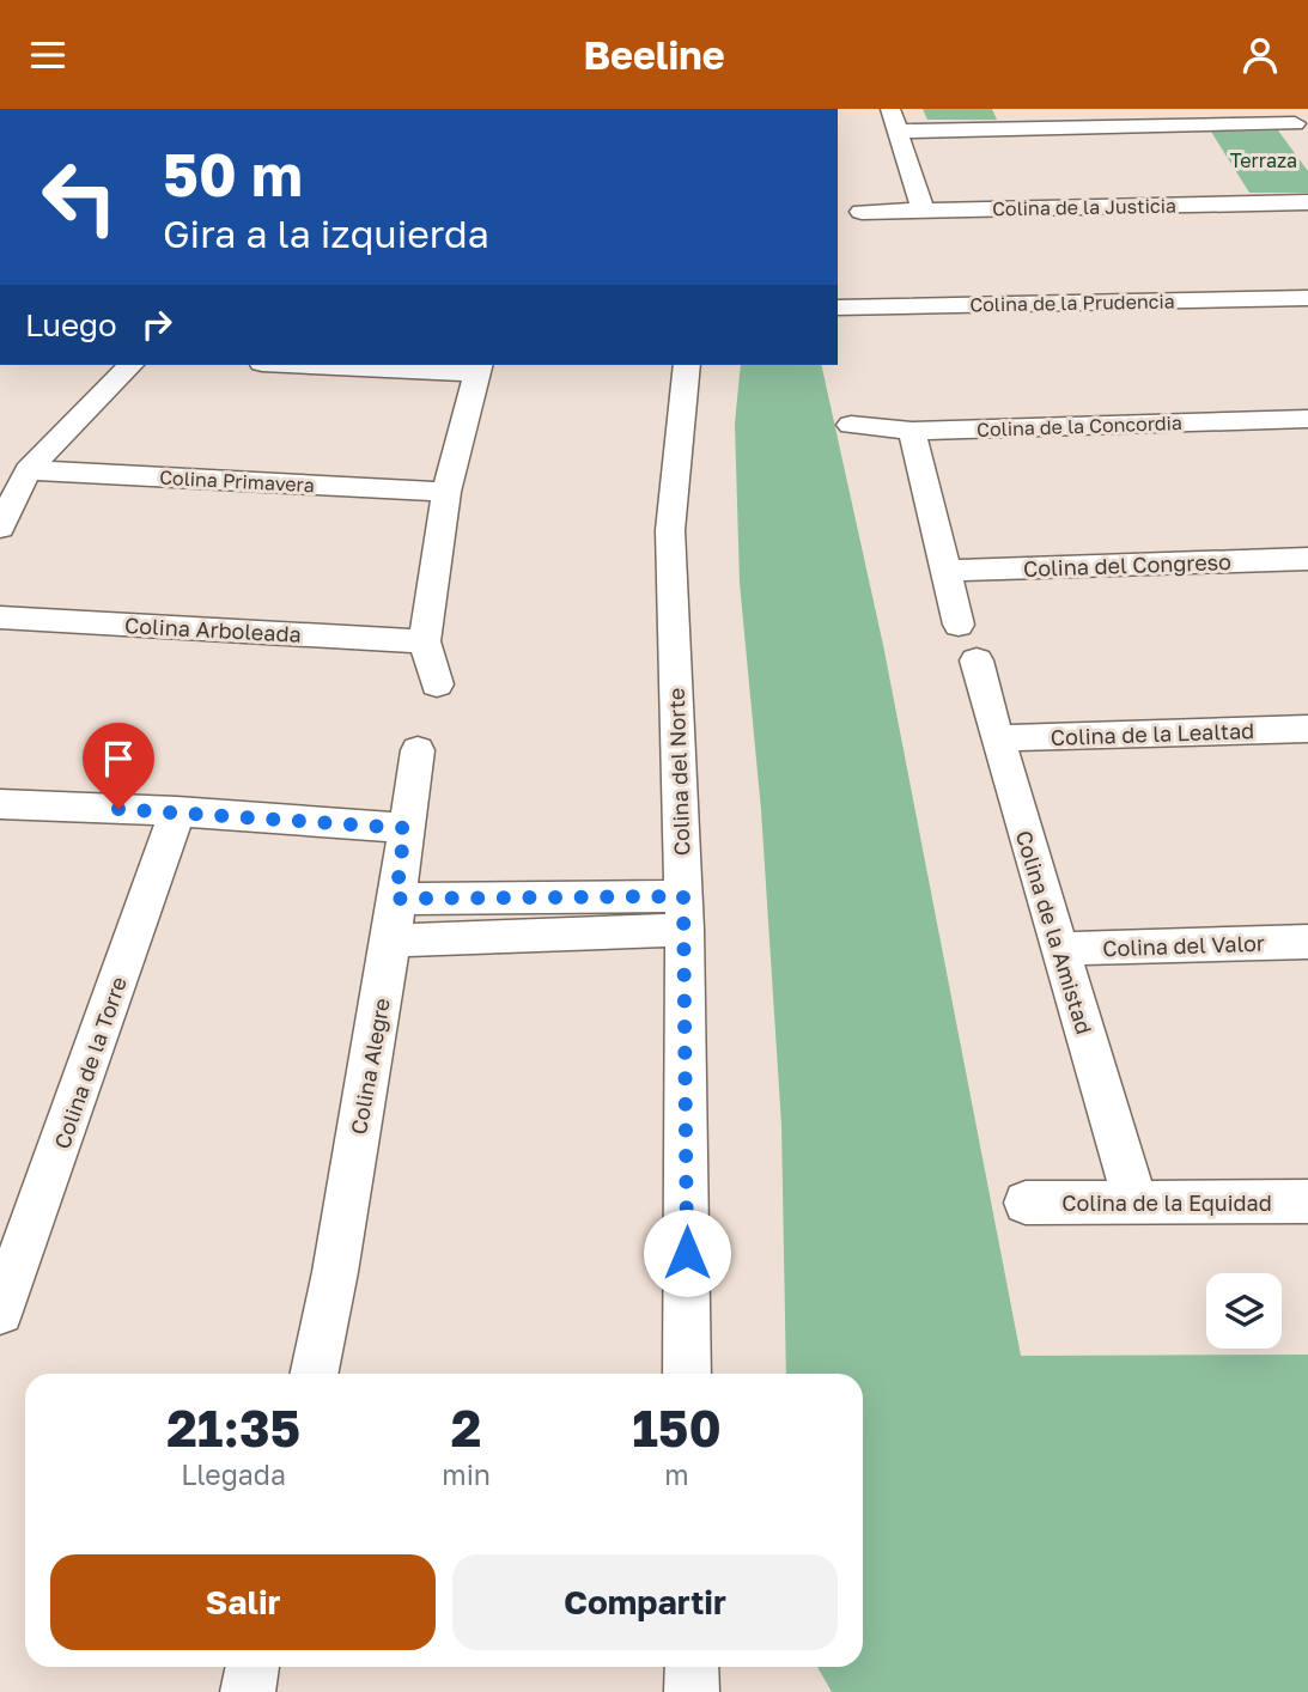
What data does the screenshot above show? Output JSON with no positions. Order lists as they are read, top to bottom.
{
  "streets": {
    "street": [
      "Colina de la Justicia",
      "Colina de la Prudencia",
      "Colina de la Concordia",
      "Colina Primavera",
      "Colina del Congreso",
      "Colina Arboleada",
      "Colina de la Lealtad",
      "Colina del Norte",
      "Colina de la Amistad",
      "Colina del Valor",
      "Colina de la Torre",
      "Colina Alegre",
      "Colina de la Equidad"
    ]
  },
  "crossings": [
    ["Colina de la Lealtad", "Colina de la Amistad"],
    ["Colina de la Amistad", "Colina del Valor"],
    ["Colina de la Amistad", "Colina de la Equidad"]
  ],
  "parks": ["Terraza"],
  "page": {
    "header": "Beeline",
    "turn": ["50 m", "Gira a la izquierda"],
    "then": "Luego",
    "eta": [
      "21:35",
      "Llegada",
      "2",
      "min",
      "150",
      "m"
    ],
    "buttons": ["Salir", "Compartir"]
  }
}
